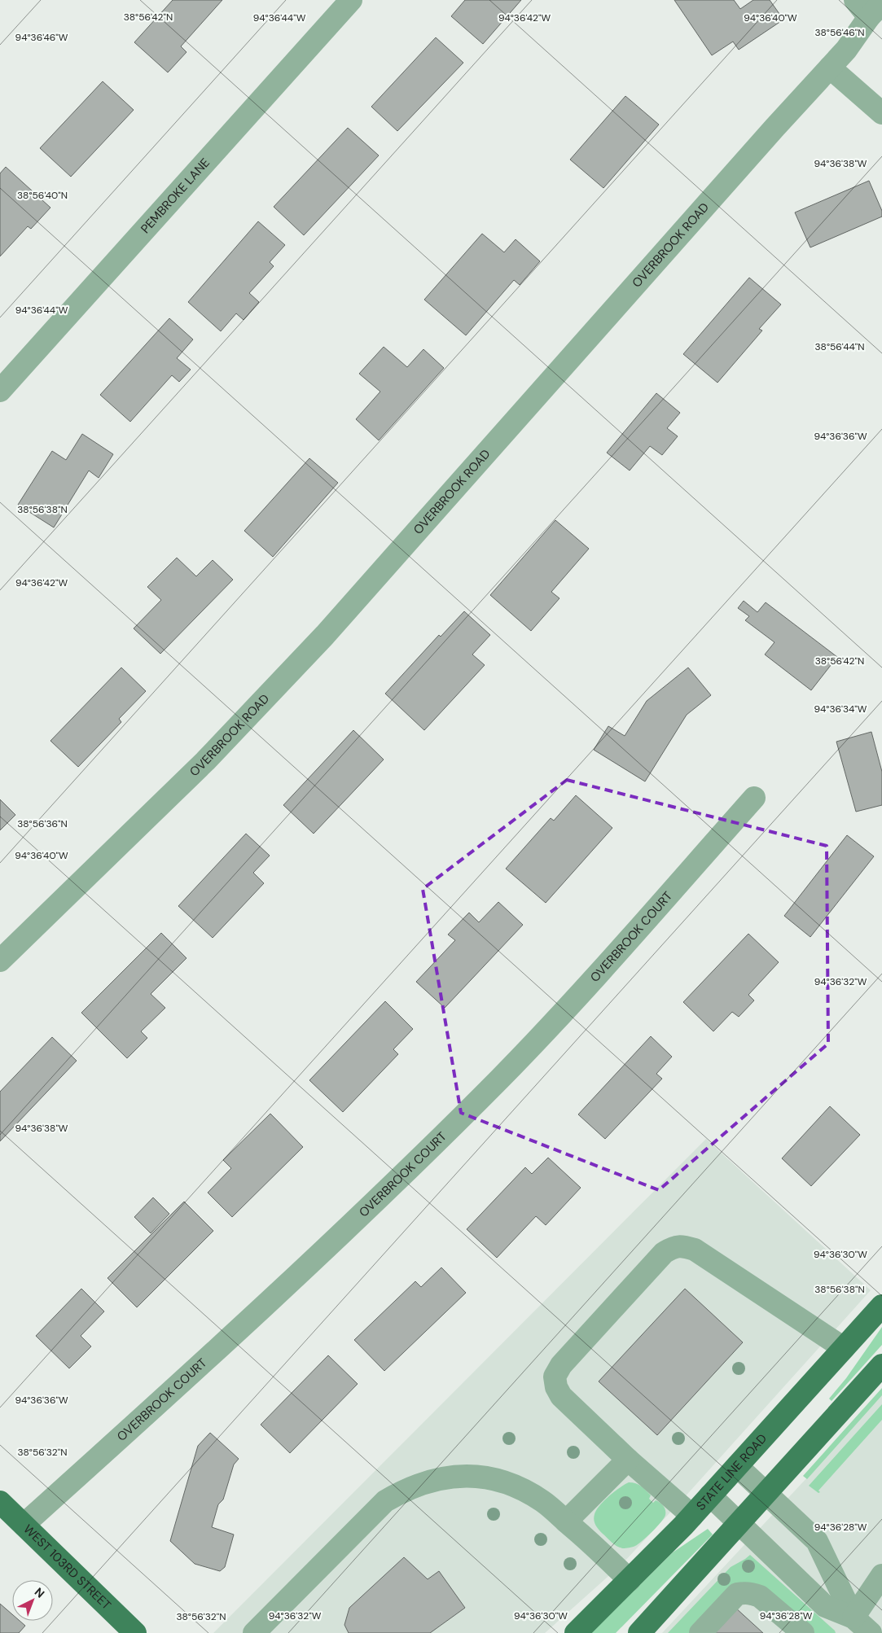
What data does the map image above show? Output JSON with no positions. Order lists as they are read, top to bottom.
{
  "streets": {
    "main road": ["STATE LINE ROAD", "WEST 103RD STREET"],
    "street": ["PEMBROKE LANE", "OVERBROOK ROAD", "OVERBROOK COURT"]
  },
  "crossings": [
    ["OVERBROOK COURT", "WEST 103RD STREET"]
  ],
  "north": "top right",
  "coordinates": [
    "38°56'42\"N",
    "94°36'44\"W",
    "94°36'42\"W",
    "94°36'40\"W",
    "38°56'46\"N",
    "94°36'46\"W",
    "94°36'38\"W",
    "38°56'40\"N",
    "38°56'44\"N",
    "94°36'36\"W",
    "38°56'38\"N",
    "94°36'34\"W",
    "38°56'36\"N",
    "94°36'32\"W",
    "94°36'30\"W",
    "38°56'32\"N",
    "94°36'28\"W"
  ]
}
